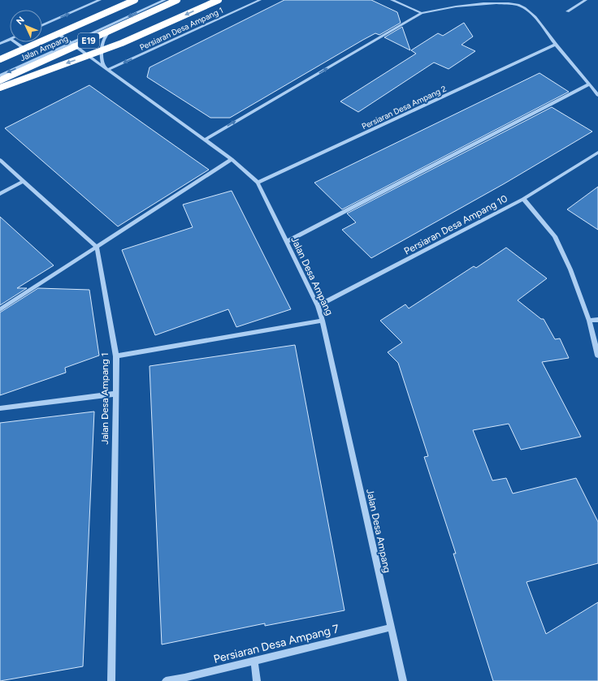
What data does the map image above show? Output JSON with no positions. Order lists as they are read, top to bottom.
{
  "streets": {
    "highway": ["E19"],
    "street": [
      "Persiaran Desa Ampang 1",
      "Jalan Ampang",
      "Persiaran Desa Ampang 2",
      "Persiaran Desa Ampang 10",
      "Jalan Desa Ampang",
      "Jalan Desa Ampang 1",
      "Persiaran Desa Ampang 7"
    ]
  },
  "crossings": [
    ["Persiaran Desa Ampang 1", "Jalan Desa Ampang"],
    ["E19", "Jalan Ampang"],
    ["Jalan Ampang", "Jalan Desa Ampang"],
    ["Persiaran Desa Ampang 2", "Jalan Desa Ampang"],
    ["Persiaran Desa Ampang 10", "Jalan Desa Ampang"],
    ["Jalan Desa Ampang", "Persiaran Desa Ampang 7"]
  ],
  "one_way": ["Persiaran Desa Ampang 1"],
  "north": "top left"
}
